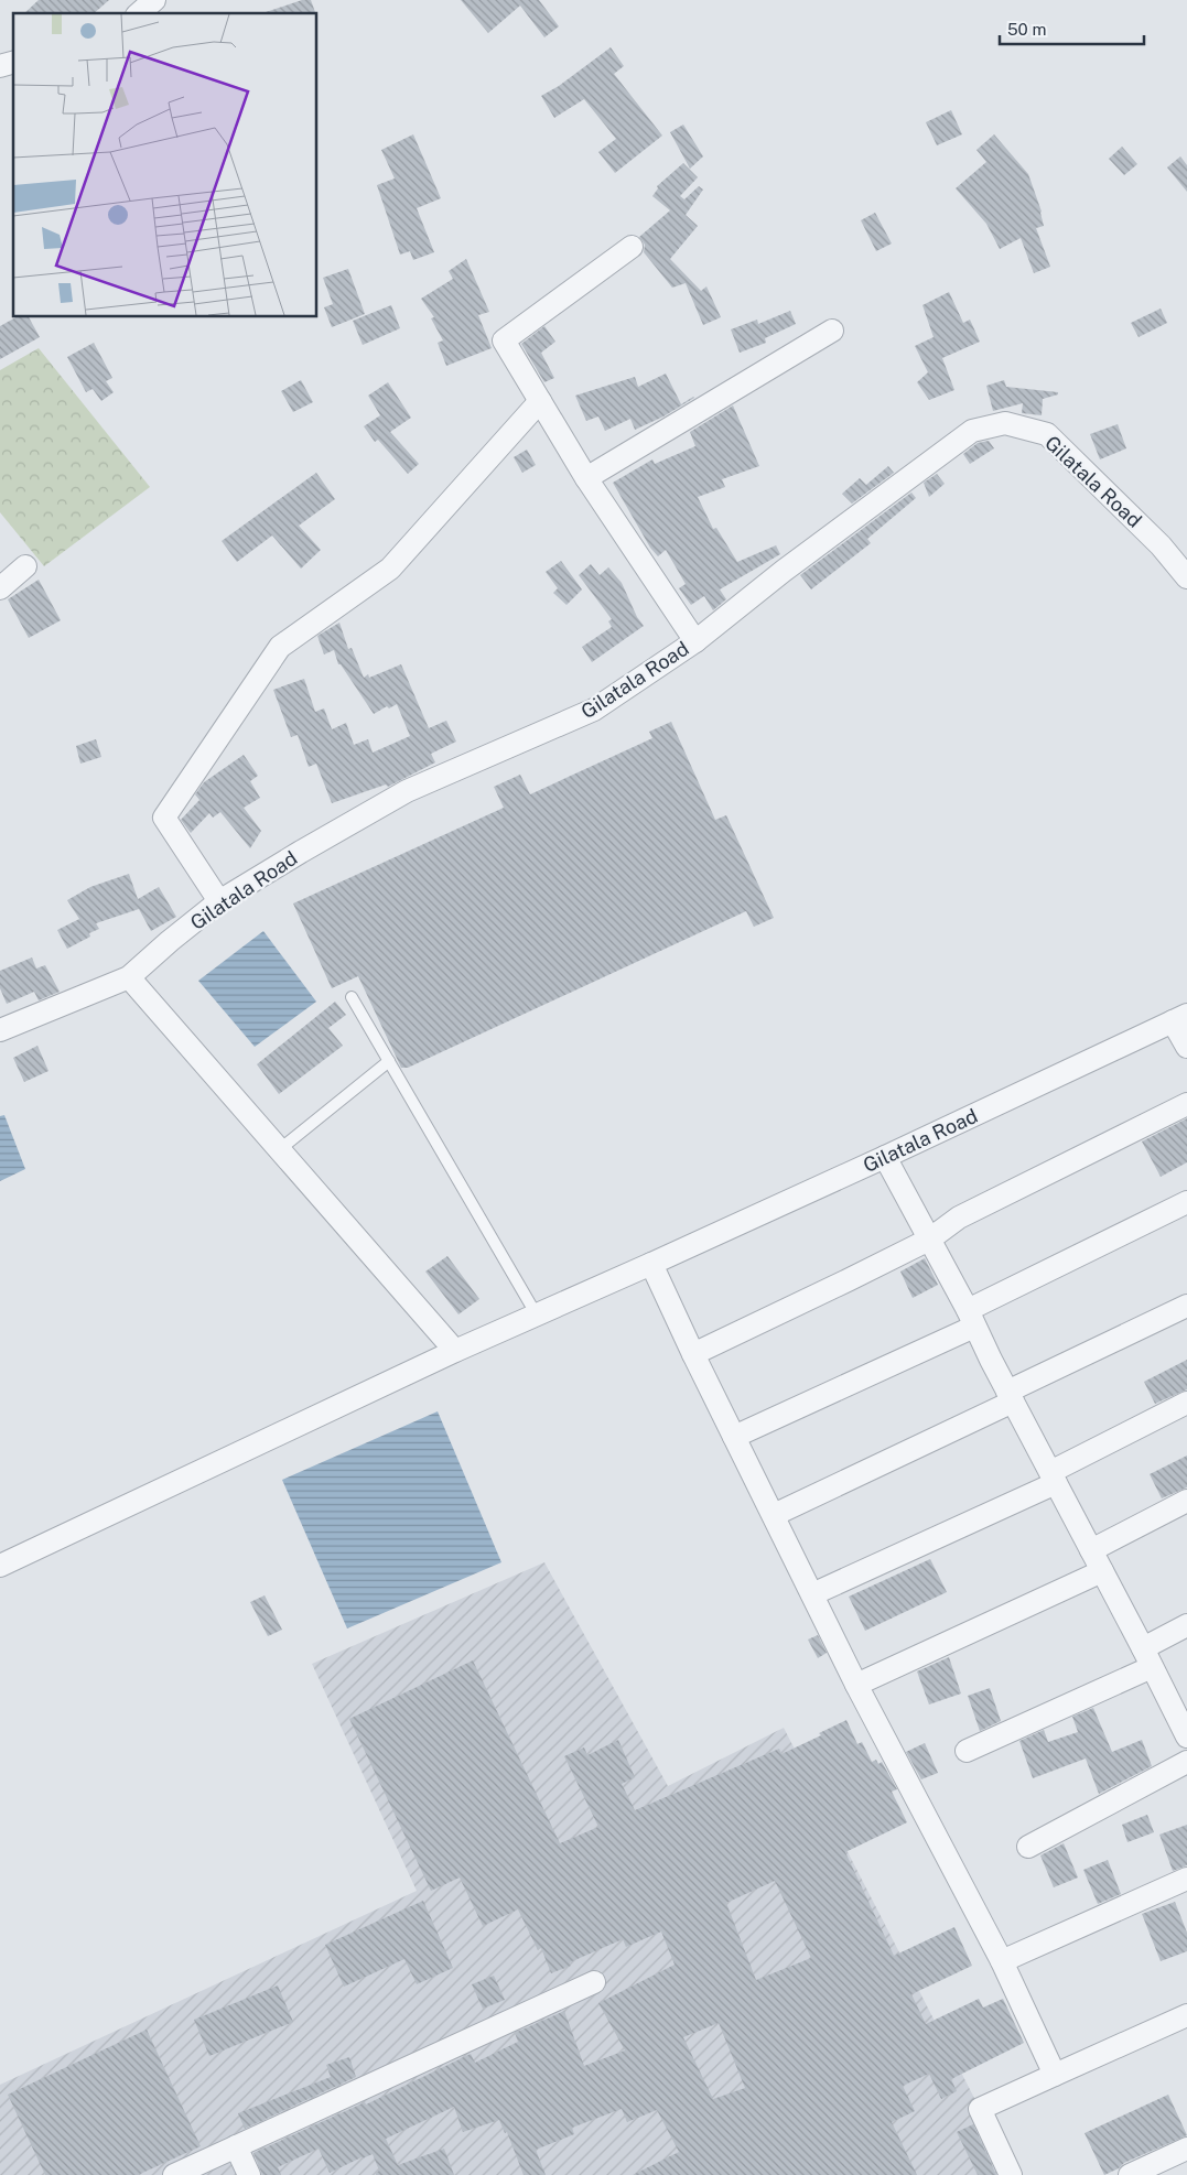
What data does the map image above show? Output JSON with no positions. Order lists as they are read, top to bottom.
{
  "streets": {
    "street": ["Gilatala Road"]
  },
  "scale_bar": "50 m"
}
